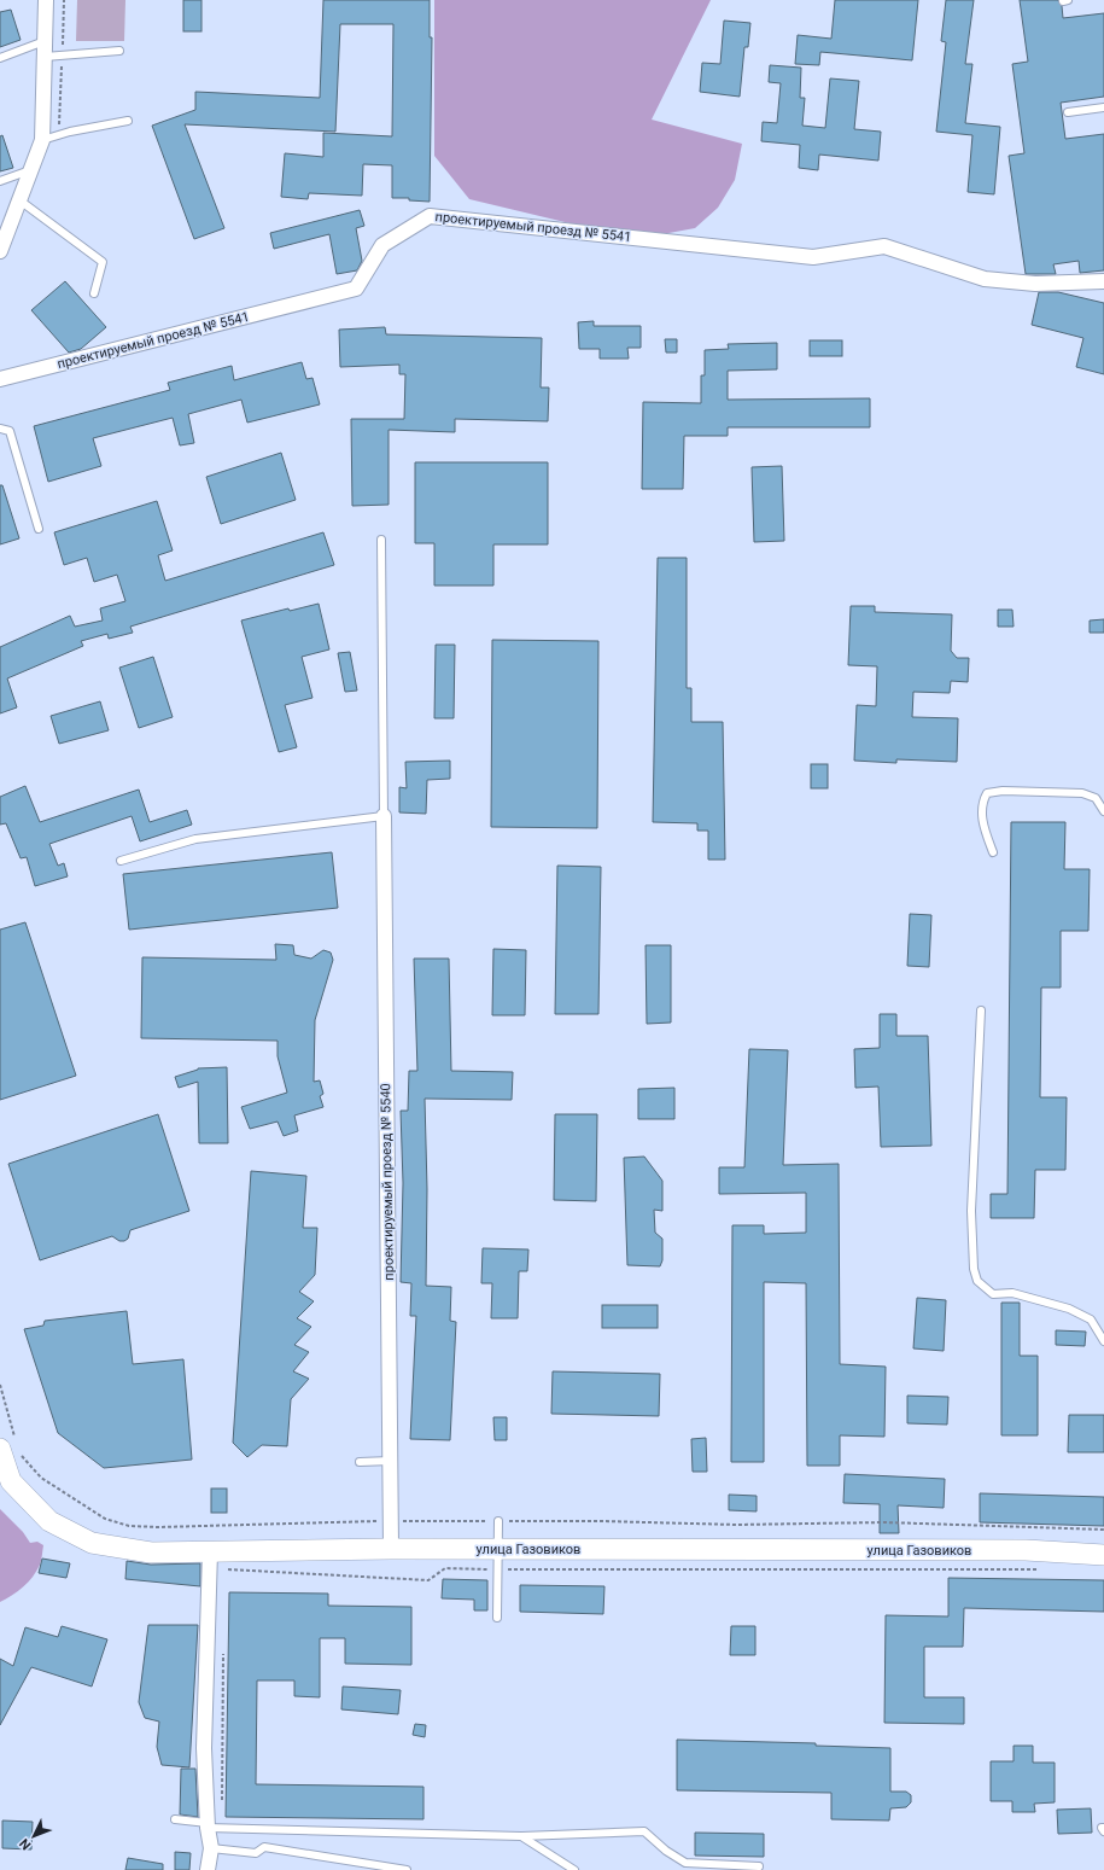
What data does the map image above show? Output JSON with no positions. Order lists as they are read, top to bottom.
{
  "streets": {
    "street": ["проектируемый проезд № 5541", "проектируемый проезд № 5540", "улица Газовиков"]
  },
  "crossings": [
    ["проектируемый проезд № 5540", "улица Газовиков"]
  ],
  "north": "bottom left"
}
